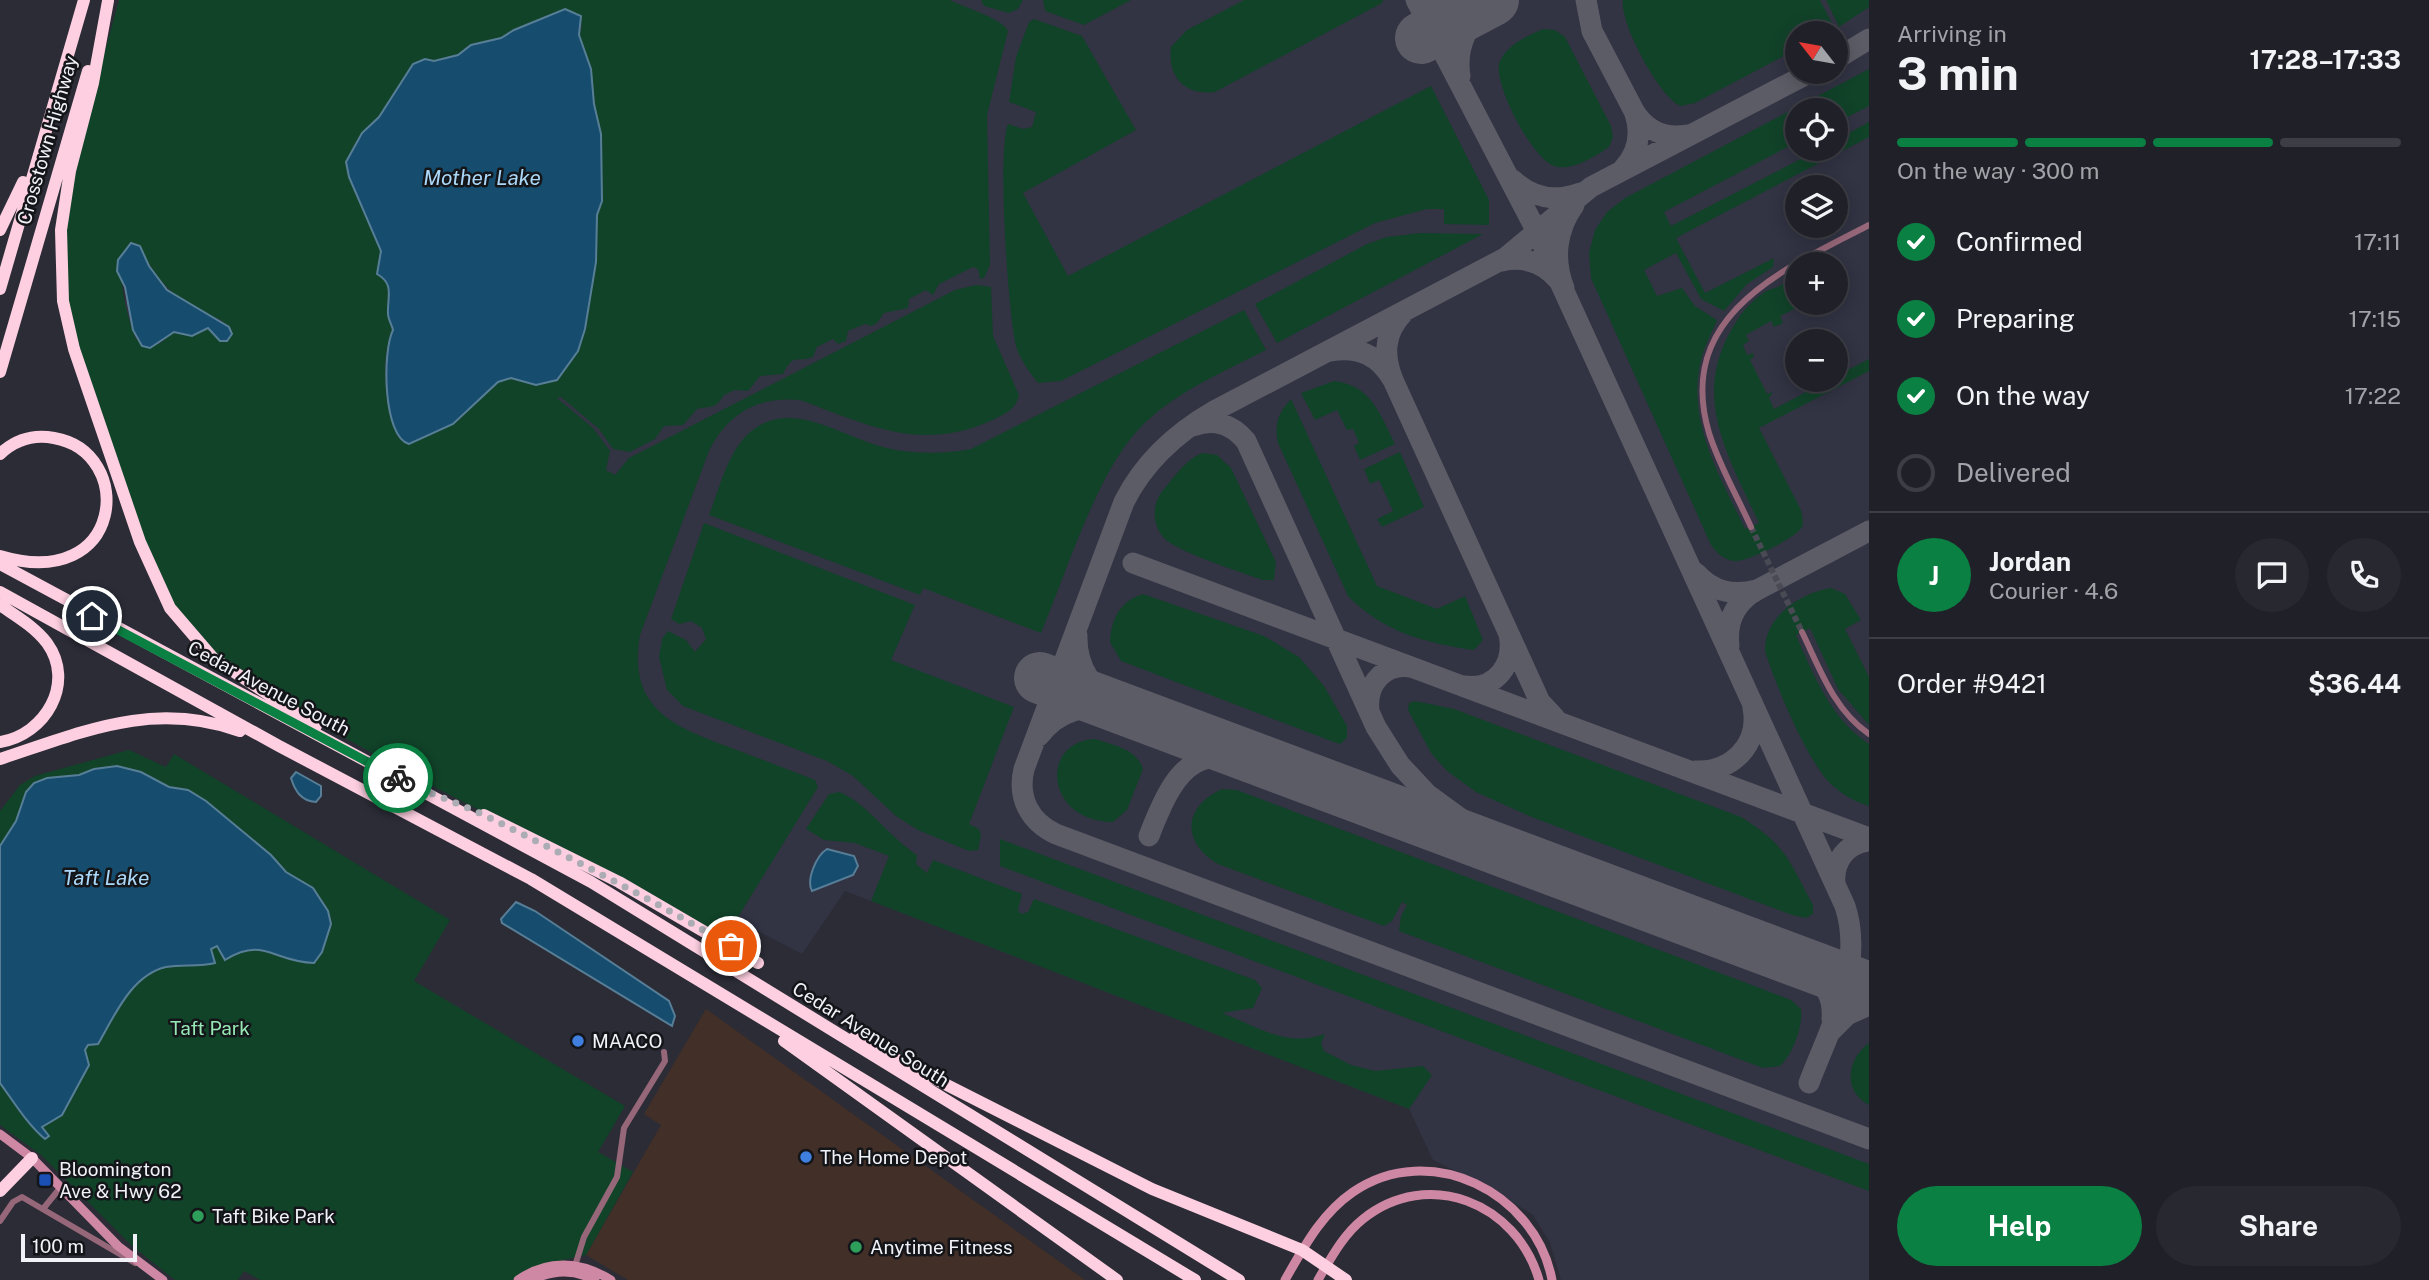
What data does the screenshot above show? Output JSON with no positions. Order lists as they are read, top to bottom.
{
  "streets": {
    "highway": ["Crosstown Highway", "Cedar Avenue South"]
  },
  "water": ["Mother Lake", "Taft Lake"],
  "parks": ["Taft Park"],
  "places": {
    "other": [
      "MAACO",
      "The Home Depot",
      "Taft Bike Park",
      "Anytime Fitness"
    ],
    "transit": ["Bloomington Ave & Hwy 62"]
  },
  "scale_bar": "100 m",
  "north": "top left",
  "page": {
    "heading": ["3 min", "Arriving in", "17:28–17:33"],
    "panel": [
      "Jordan",
      "Courier · 4.6",
      "Order #9421",
      "$36.44"
    ],
    "map_buttons": ["+", "−"],
    "bar": "On the way · 300 m",
    "list": [
      ["Confirmed", "17:11"],
      ["Preparing", "17:15"],
      ["On the way", "17:22"],
      "Delivered"
    ],
    "round": "J",
    "buttons": ["Help", "Share"],
    "scale": "100 m"
  }
}
